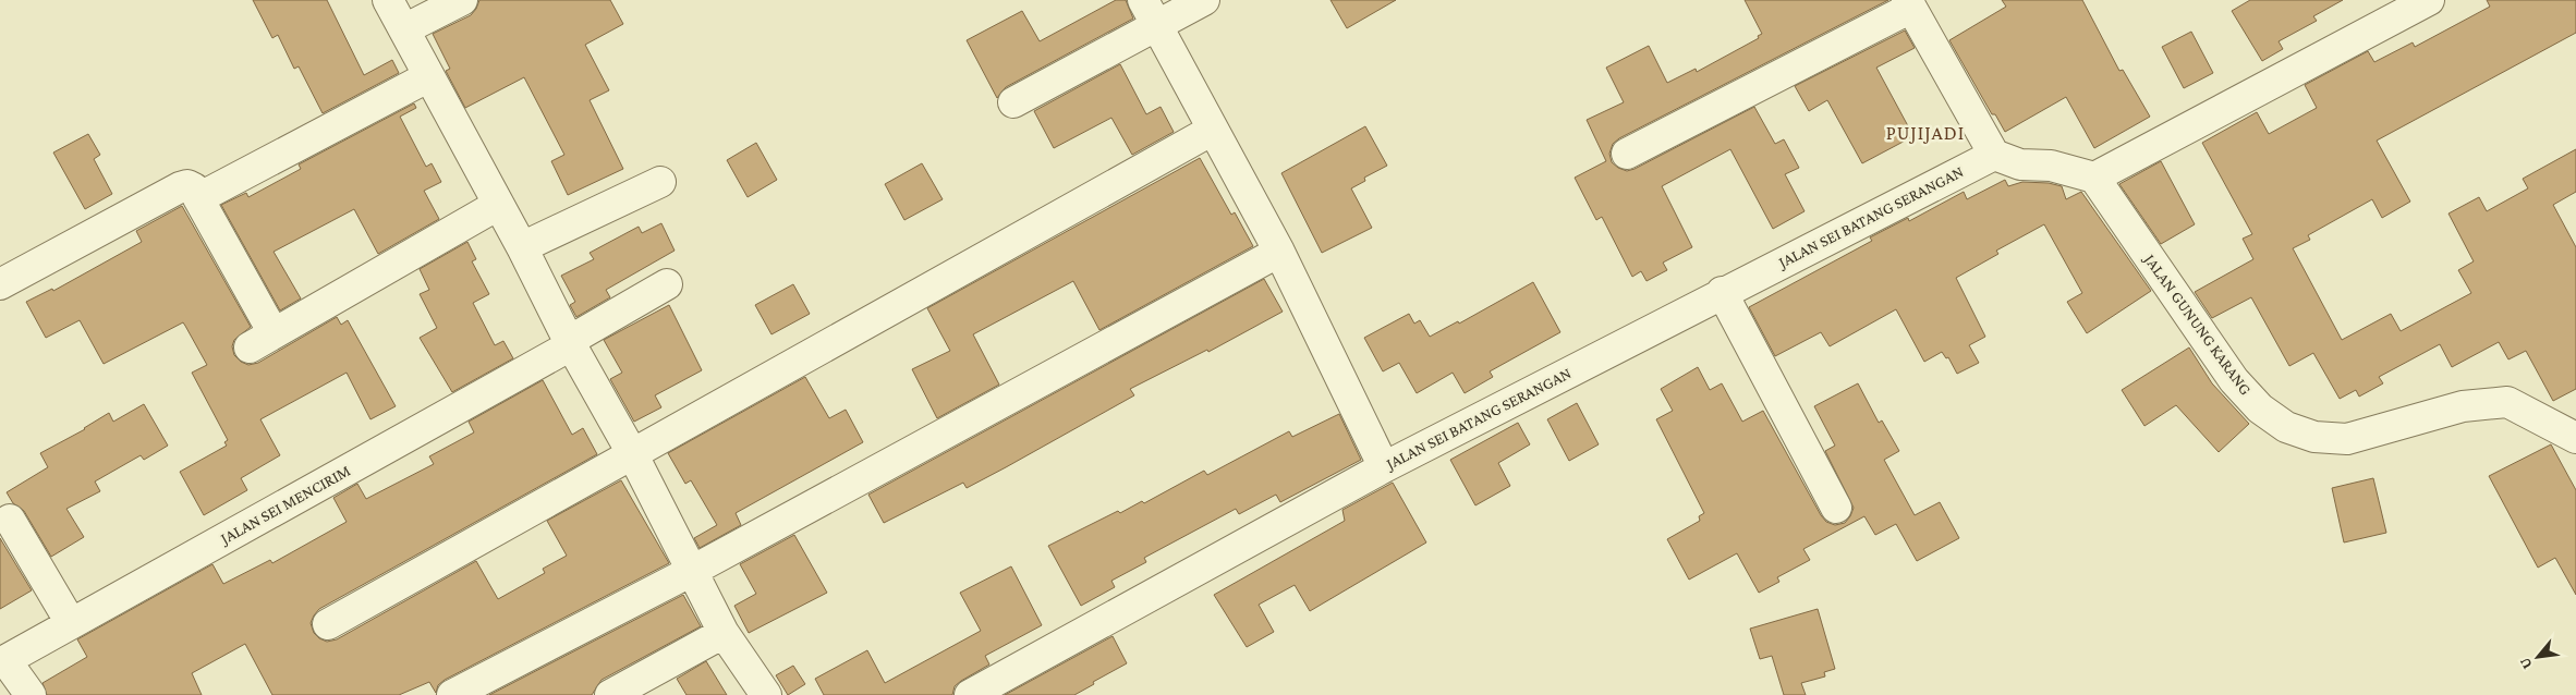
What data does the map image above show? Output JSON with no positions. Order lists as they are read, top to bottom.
{
  "streets": {
    "street": ["JALAN SEI BATANG SERANGAN", "JALAN GUNUNG KARANG", "JALAN SEI MENCIRIM"]
  },
  "districts": ["PUJIJADI"],
  "north": "bottom left"
}
